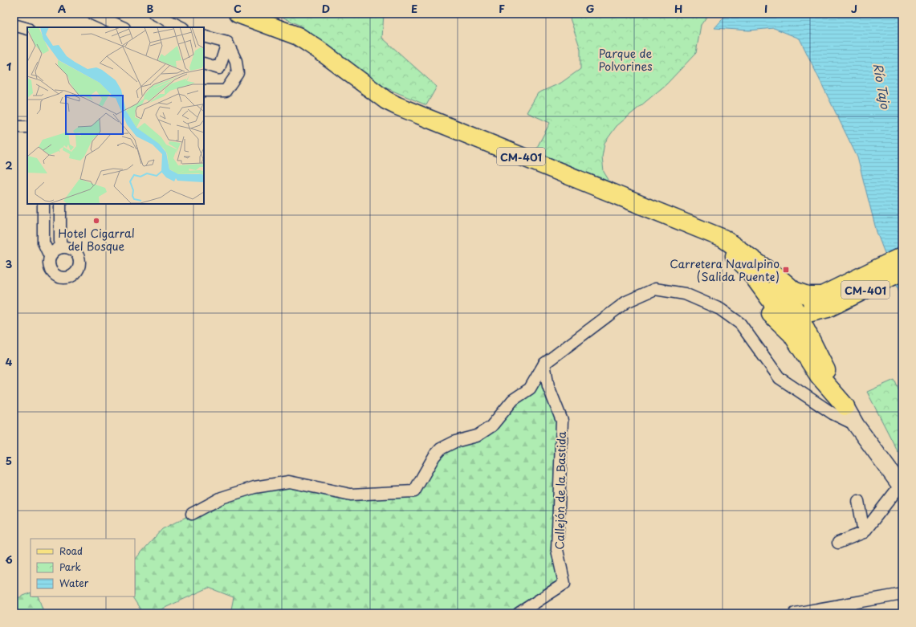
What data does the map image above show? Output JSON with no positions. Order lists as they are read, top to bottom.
{
  "streets": {
    "main road": ["CM-401"],
    "street": ["Callejón de la Bastida"]
  },
  "water": ["Río Tajo"],
  "parks": ["Parque de Polvorines"],
  "places": {
    "other": ["Hotel Cigarral del Bosque"],
    "transit": ["Carretera Navalpino (Salida Puente)"]
  },
  "legend": ["Road", "Park", "Water"],
  "grid": {
    "columns": [
      "A",
      "B",
      "C",
      "D",
      "E",
      "F",
      "G",
      "H",
      "I",
      "J"
    ],
    "rows": [
      "1",
      "2",
      "3",
      "4",
      "5",
      "6"
    ]
  }
}
